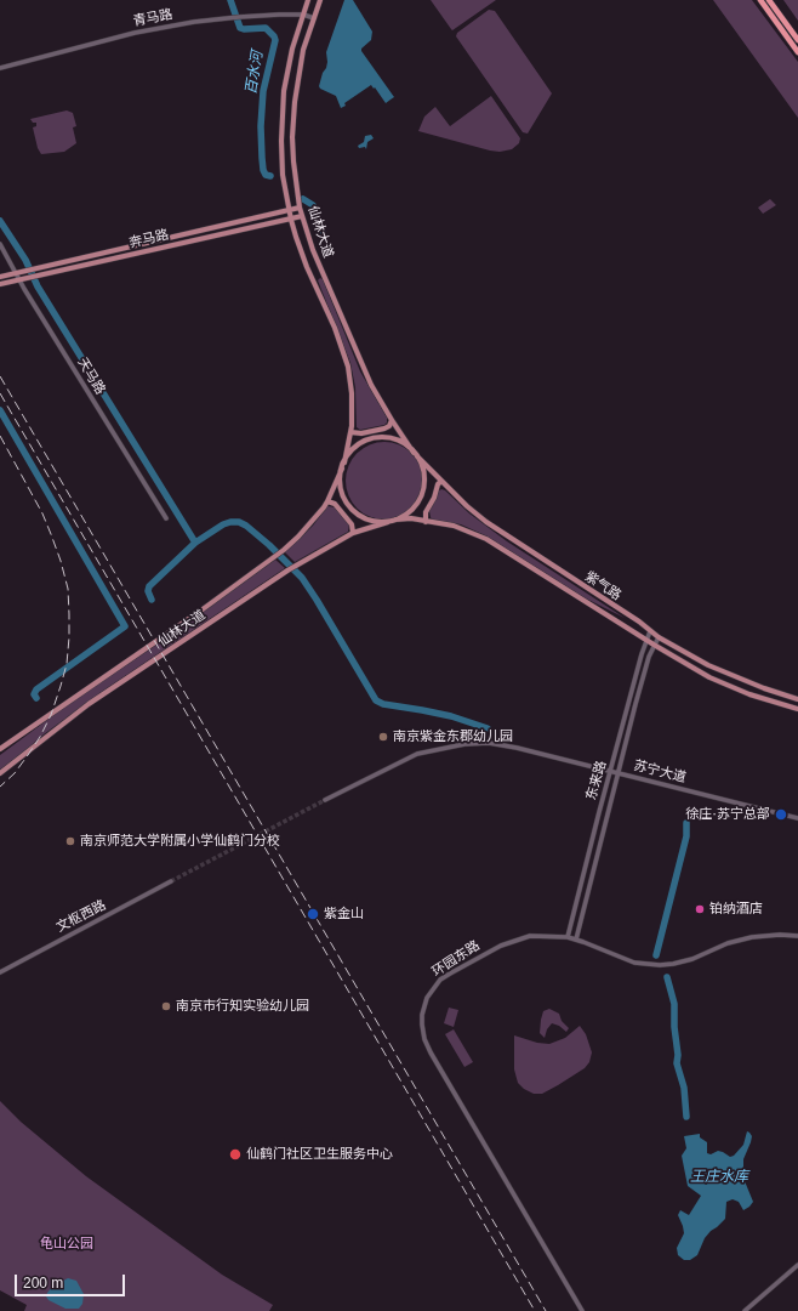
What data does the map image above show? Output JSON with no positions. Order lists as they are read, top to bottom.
{
  "streets": {
    "main road": ["仙林大道", "奔马路", "紫气路"],
    "street": [
      "青马路",
      "天马路",
      "苏宁大道",
      "东来路",
      "文枢西路",
      "环园东路"
    ]
  },
  "crossings": [
    ["青马路", "仙林大道"],
    ["仙林大道", "奔马路"],
    ["仙林大道", "紫气路"],
    ["奔马路", "天马路"],
    ["紫气路", "东来路"],
    ["苏宁大道", "东来路"],
    ["东来路", "环园东路"]
  ],
  "water": ["百水河", "王庄水库"],
  "parks": ["龟山公园"],
  "places": [
    "南京紫金东郡幼儿园",
    "徐庄·苏宁总部",
    "南京师范大学附属小学仙鹤门分校",
    "铂纳酒店",
    "紫金山",
    "南京市行知实验幼儿园",
    "仙鹤门社区卫生服务中心"
  ],
  "scale_bar": "200 m"
}
